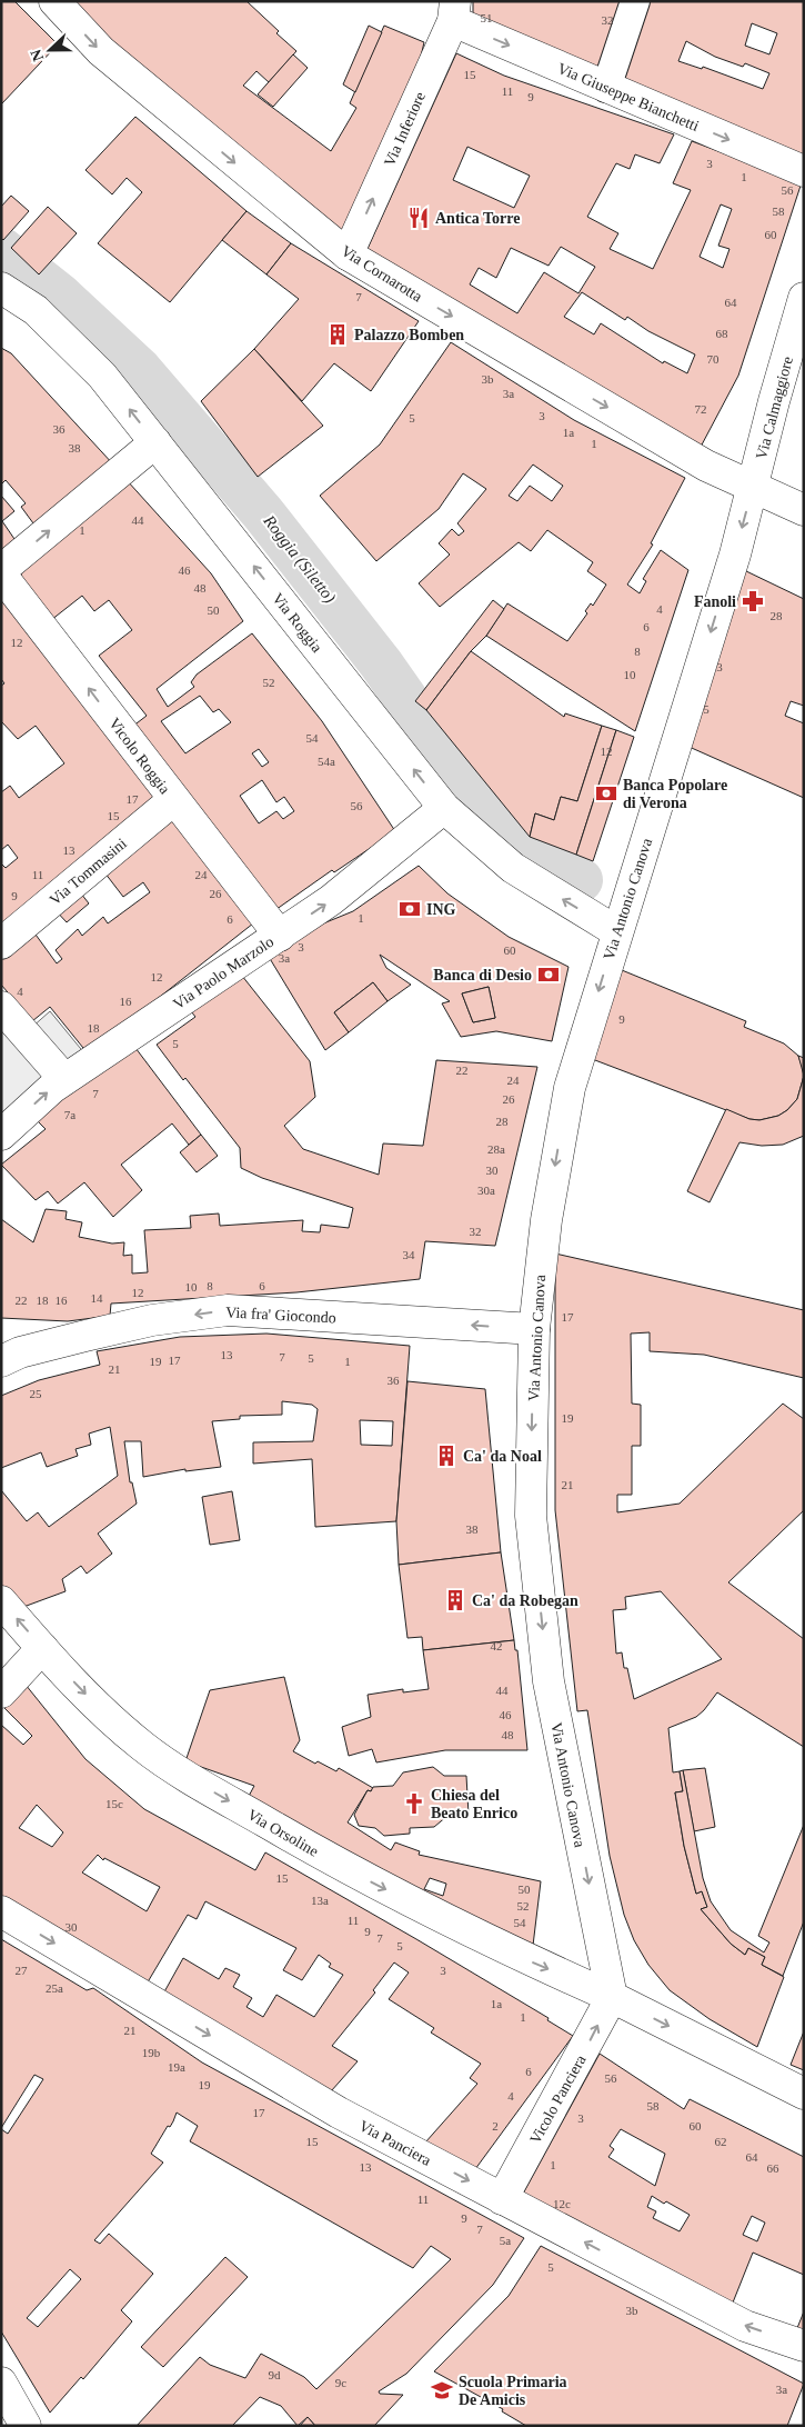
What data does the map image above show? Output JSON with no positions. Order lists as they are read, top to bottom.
{
  "streets": {
    "street": [
      "Via Giuseppe Bianchetti",
      "Via Inferiore",
      "Via Cornarotta",
      "Via Calmaggiore",
      "Via Roggia",
      "Vicolo Roggia",
      "Via Tommasini",
      "Via Antonio Canova",
      "Via Paolo Marzolo",
      "Via fra' Giocondo",
      "Via Orsoline",
      "Vicolo Panciera",
      "Via Panciera"
    ]
  },
  "crossings": [
    ["Via Giuseppe Bianchetti", "Via Inferiore"],
    ["Via Inferiore", "Via Cornarotta"],
    ["Via Cornarotta", "Via Calmaggiore"],
    ["Via Cornarotta", "Via Antonio Canova"],
    ["Via Calmaggiore", "Via Antonio Canova"],
    ["Via Roggia", "Via Antonio Canova"],
    ["Via Roggia", "Via Paolo Marzolo"],
    ["Vicolo Roggia", "Via Tommasini"],
    ["Vicolo Roggia", "Via Paolo Marzolo"],
    ["Via Antonio Canova", "Via fra' Giocondo"],
    ["Via Antonio Canova", "Via Orsoline"],
    ["Via Antonio Canova", "Vicolo Panciera"],
    ["Via Orsoline", "Vicolo Panciera"],
    ["Vicolo Panciera", "Via Panciera"]
  ],
  "one_way": [
    "Via Giuseppe Bianchetti",
    "Via Inferiore",
    "Via Cornarotta",
    "Via Roggia",
    "Vicolo Roggia",
    "Via Antonio Canova",
    "Via Paolo Marzolo",
    "Via fra' Giocondo",
    "Via Orsoline",
    "Vicolo Panciera"
  ],
  "water": ["Roggia (Siletto)"],
  "places": {
    "restaurant": ["Antica Torre"],
    "building": ["Palazzo Bomben", "Ca' da Noal", "Ca' da Robegan"],
    "pharmacy": ["Fanoli"],
    "bank": ["Banca Popolare di Verona", "ING", "Banca di Desio"],
    "church": ["Chiesa del Beato Enrico"],
    "school or university": ["Scuola Primaria De Amicis"]
  },
  "house_numbers": [
    "51",
    "32",
    "15",
    "11",
    "9",
    "3",
    "1",
    "56",
    "58",
    "60",
    "7",
    "64",
    "68",
    "70",
    "3b",
    "3a",
    "72",
    "3",
    "5",
    "36",
    "1a",
    "1",
    "38",
    "44",
    "1",
    "46",
    "48",
    "4",
    "50",
    "28",
    "6",
    "12",
    "8",
    "3",
    "10",
    "52",
    "5",
    "54",
    "12",
    "54a",
    "17",
    "56",
    "15",
    "13",
    "11",
    "24",
    "26",
    "9",
    "1",
    "6",
    "3",
    "60",
    "3a",
    "12",
    "4",
    "16",
    "9",
    "18",
    "5",
    "22",
    "24",
    "7",
    "26",
    "7a",
    "28",
    "28a",
    "30",
    "30a",
    "32",
    "34",
    "8",
    "6",
    "10",
    "12",
    "14",
    "22",
    "18",
    "16",
    "17",
    "13",
    "7",
    "5",
    "17",
    "19",
    "1",
    "21",
    "36",
    "25",
    "19",
    "21",
    "38",
    "42",
    "44",
    "46",
    "48",
    "15c",
    "15",
    "50",
    "13a",
    "52",
    "11",
    "54",
    "30",
    "9",
    "7",
    "5",
    "27",
    "3",
    "25a",
    "1a",
    "1",
    "21",
    "19b",
    "19a",
    "6",
    "56",
    "19",
    "4",
    "58",
    "17",
    "3",
    "2",
    "60",
    "15",
    "62",
    "64",
    "1",
    "13",
    "66",
    "11",
    "12c",
    "9",
    "7",
    "5a",
    "5",
    "3b",
    "9d",
    "9c",
    "3a"
  ],
  "north": "left"
}
